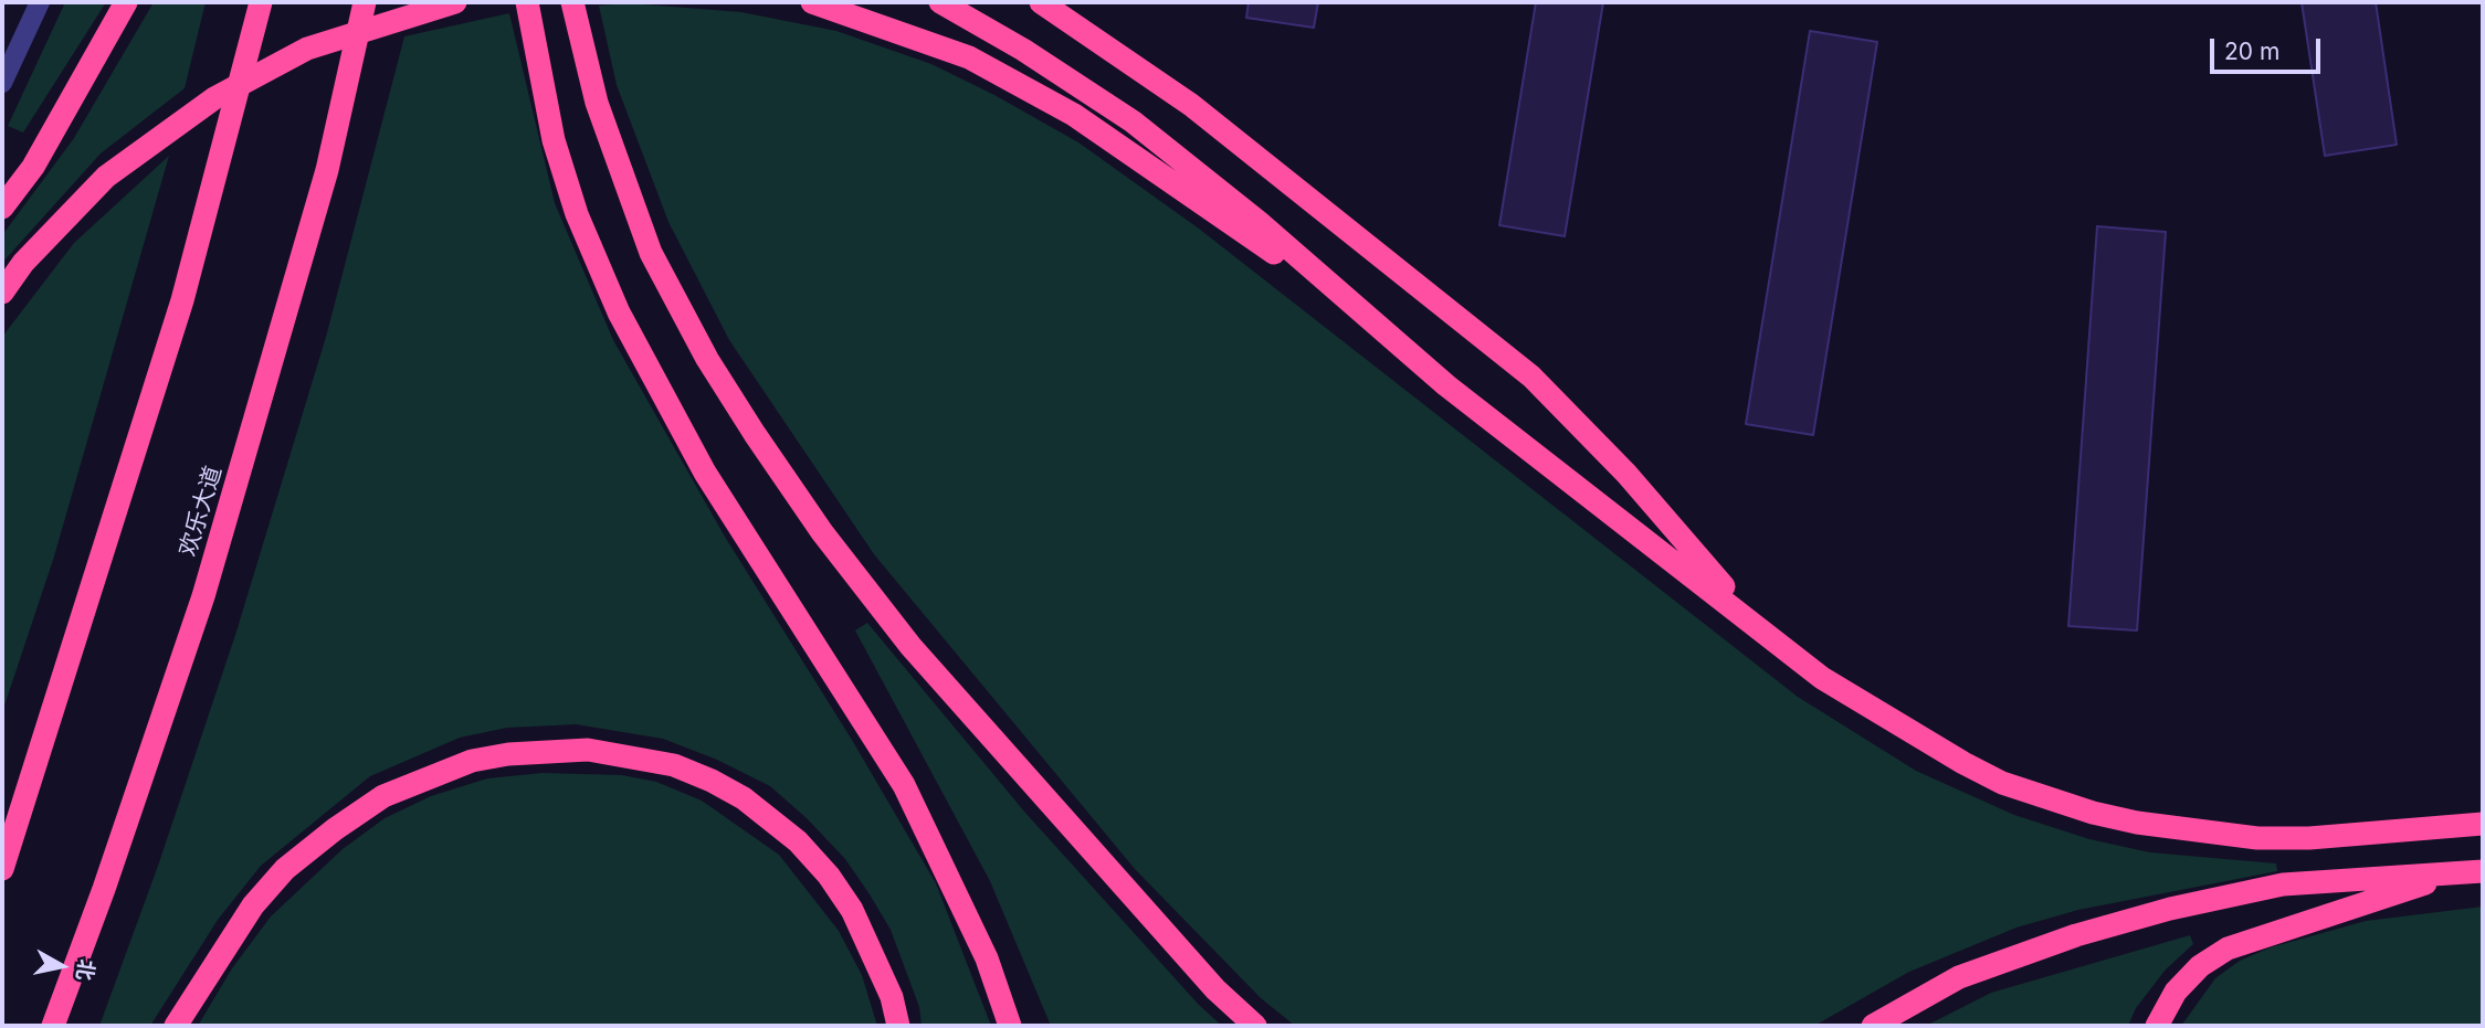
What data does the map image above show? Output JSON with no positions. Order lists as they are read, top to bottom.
{
  "streets": {
    "highway": ["欢乐大道"]
  },
  "scale_bar": "20 m",
  "north": "right"
}
